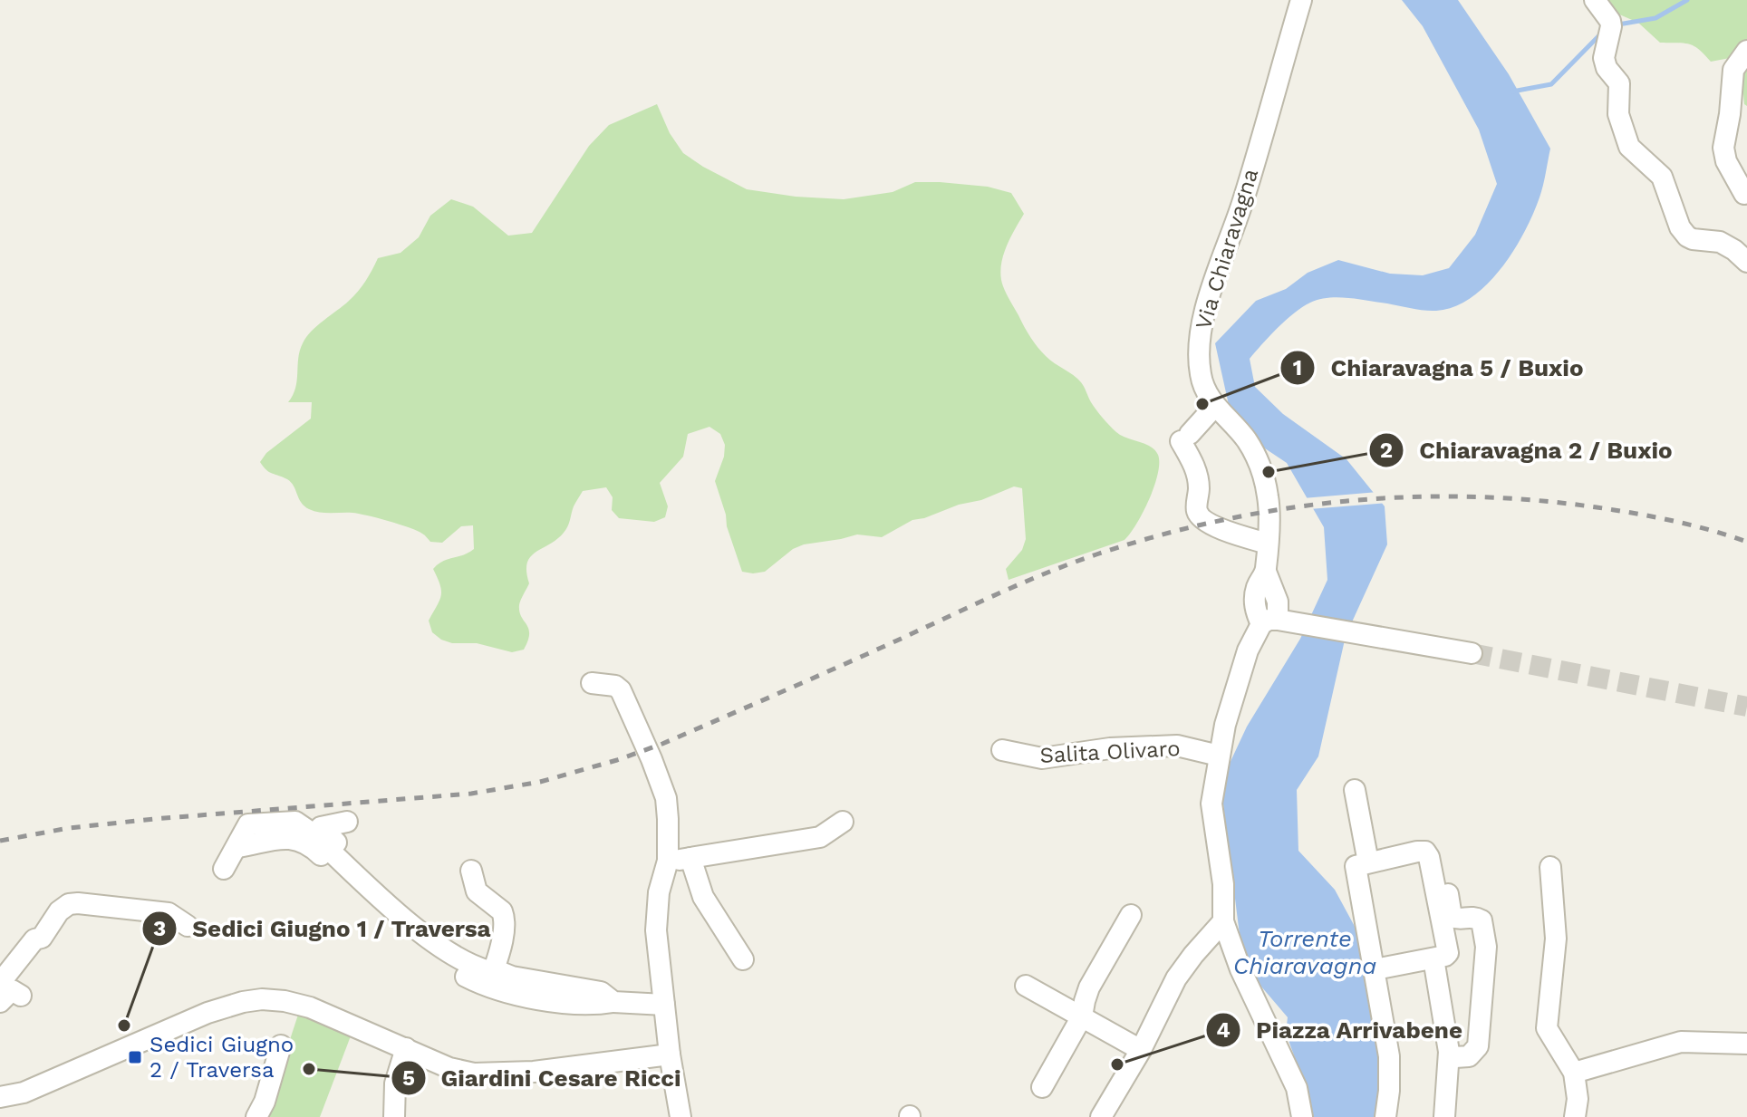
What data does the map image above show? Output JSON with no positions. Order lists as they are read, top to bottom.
{
  "streets": {
    "street": ["Via Chiaravagna", "Salita Olivaro"]
  },
  "water": ["Torrente Chiaravagna"],
  "places": {
    "other": [
      "Chiaravagna 5 / Buxio",
      "Chiaravagna 2 / Buxio",
      "Sedici Giugno 1 / Traversa",
      "Piazza Arrivabene",
      "Giardini Cesare Ricci"
    ],
    "transit": ["Sedici Giugno 2 / Traversa"]
  }
}
